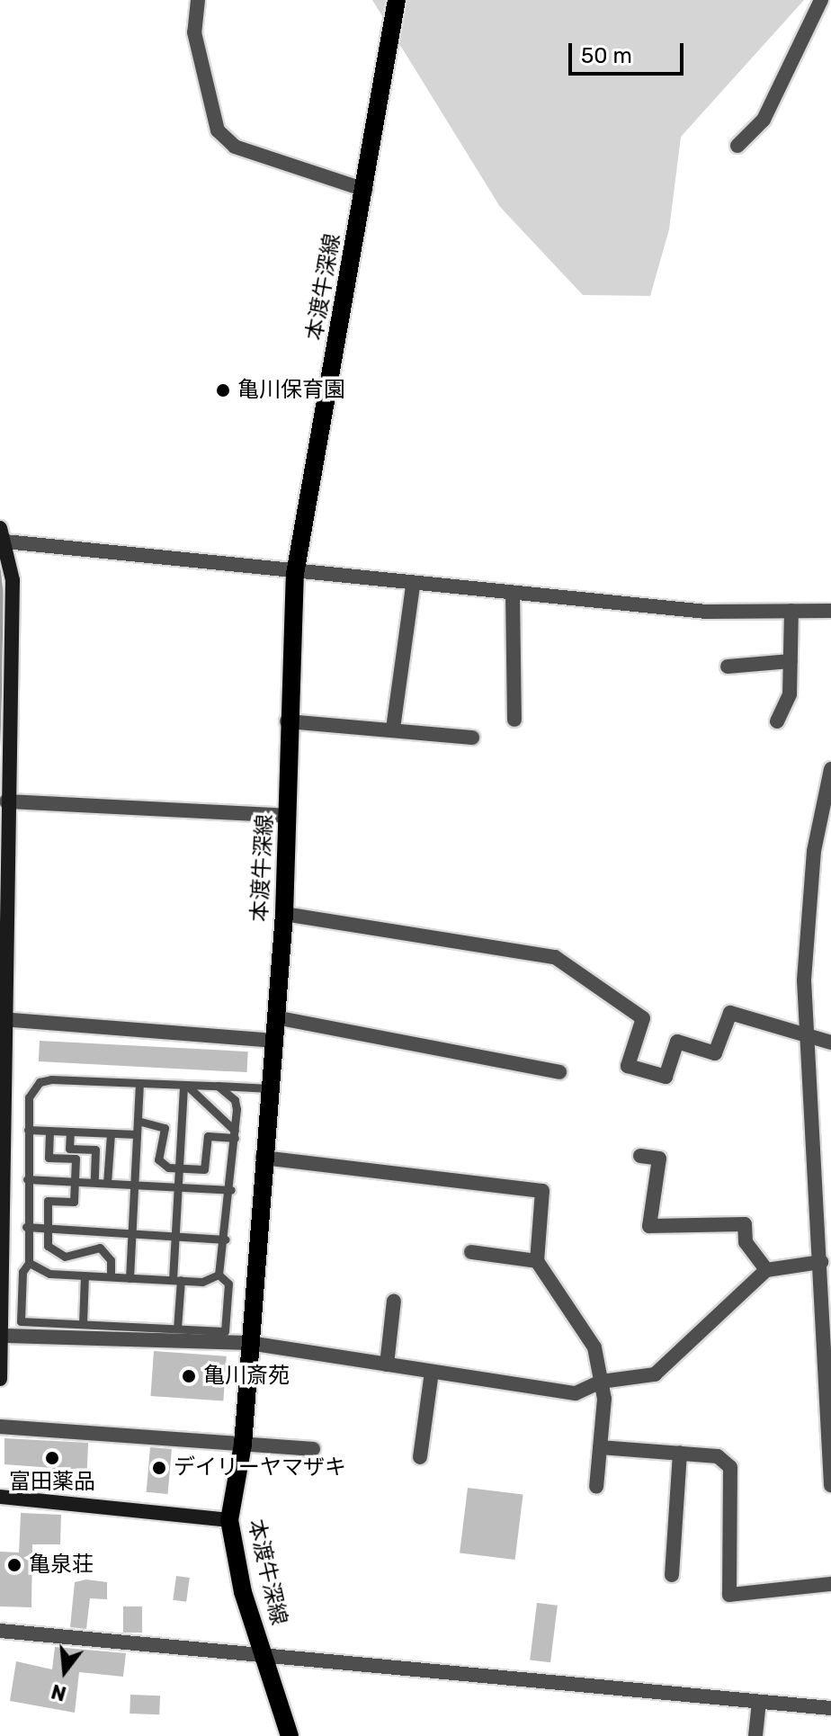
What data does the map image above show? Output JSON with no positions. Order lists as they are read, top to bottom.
{
  "streets": {
    "main road": ["本渡牛深線"]
  },
  "places": [
    "亀川保育園",
    "亀川斎苑",
    "富田薬品",
    "デイリーヤマザキ",
    "亀泉荘"
  ],
  "scale_bar": "50 m",
  "north": "bottom"
}
